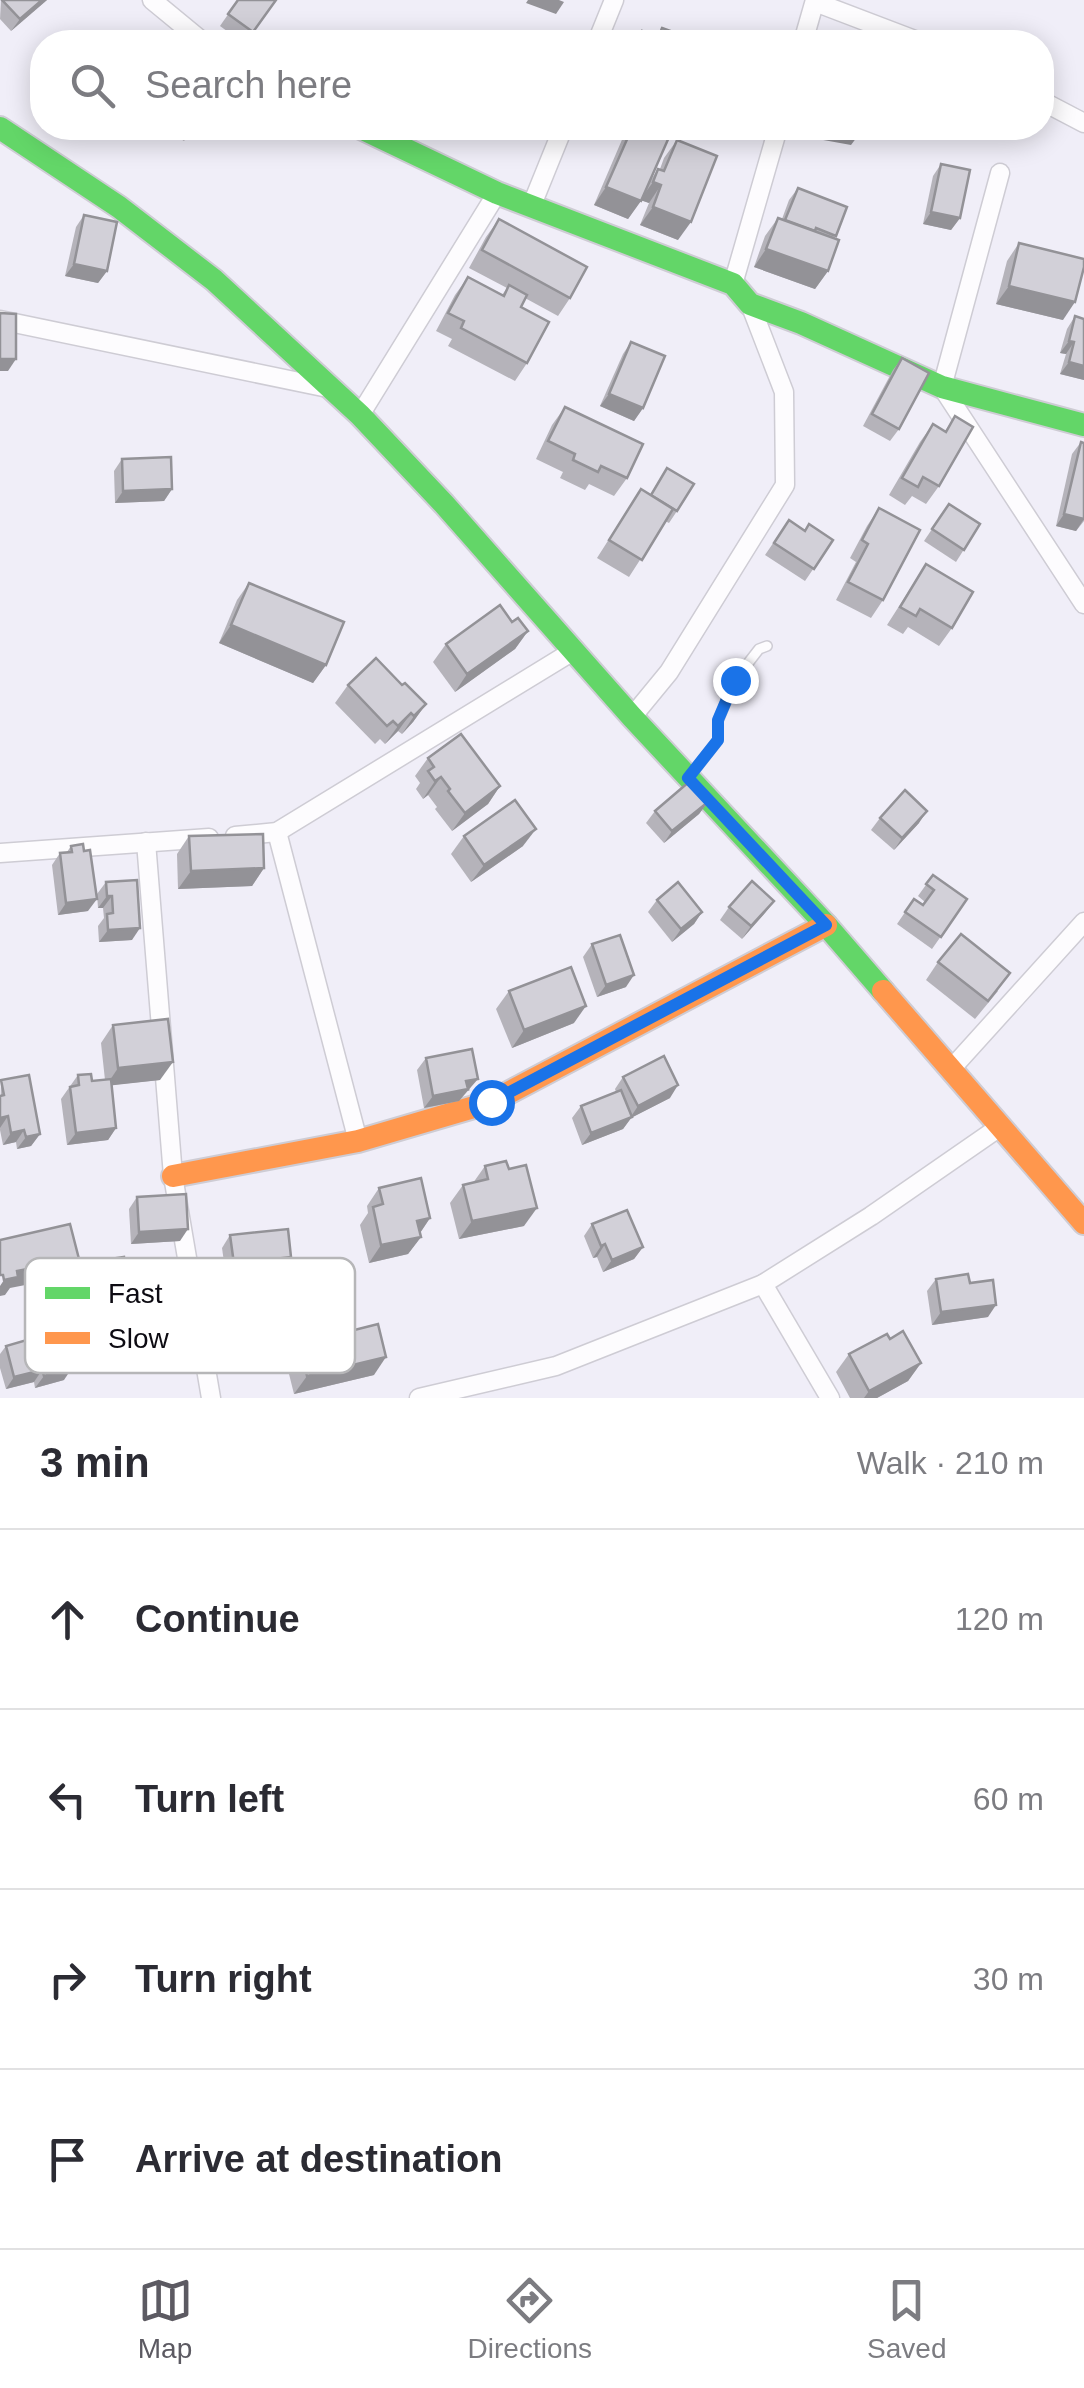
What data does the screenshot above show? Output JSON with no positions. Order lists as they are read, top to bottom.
{
  "legend": ["Fast", "Slow"],
  "page": {
    "search": "Search here",
    "heading": ["3 min", "Walk · 210 m"],
    "list": [
      ["Continue", "120 m"],
      ["Turn left", "60 m"],
      ["Turn right", "30 m"],
      "Arrive at destination"
    ],
    "nav": ["Map", "Directions", "Saved"]
  }
}
